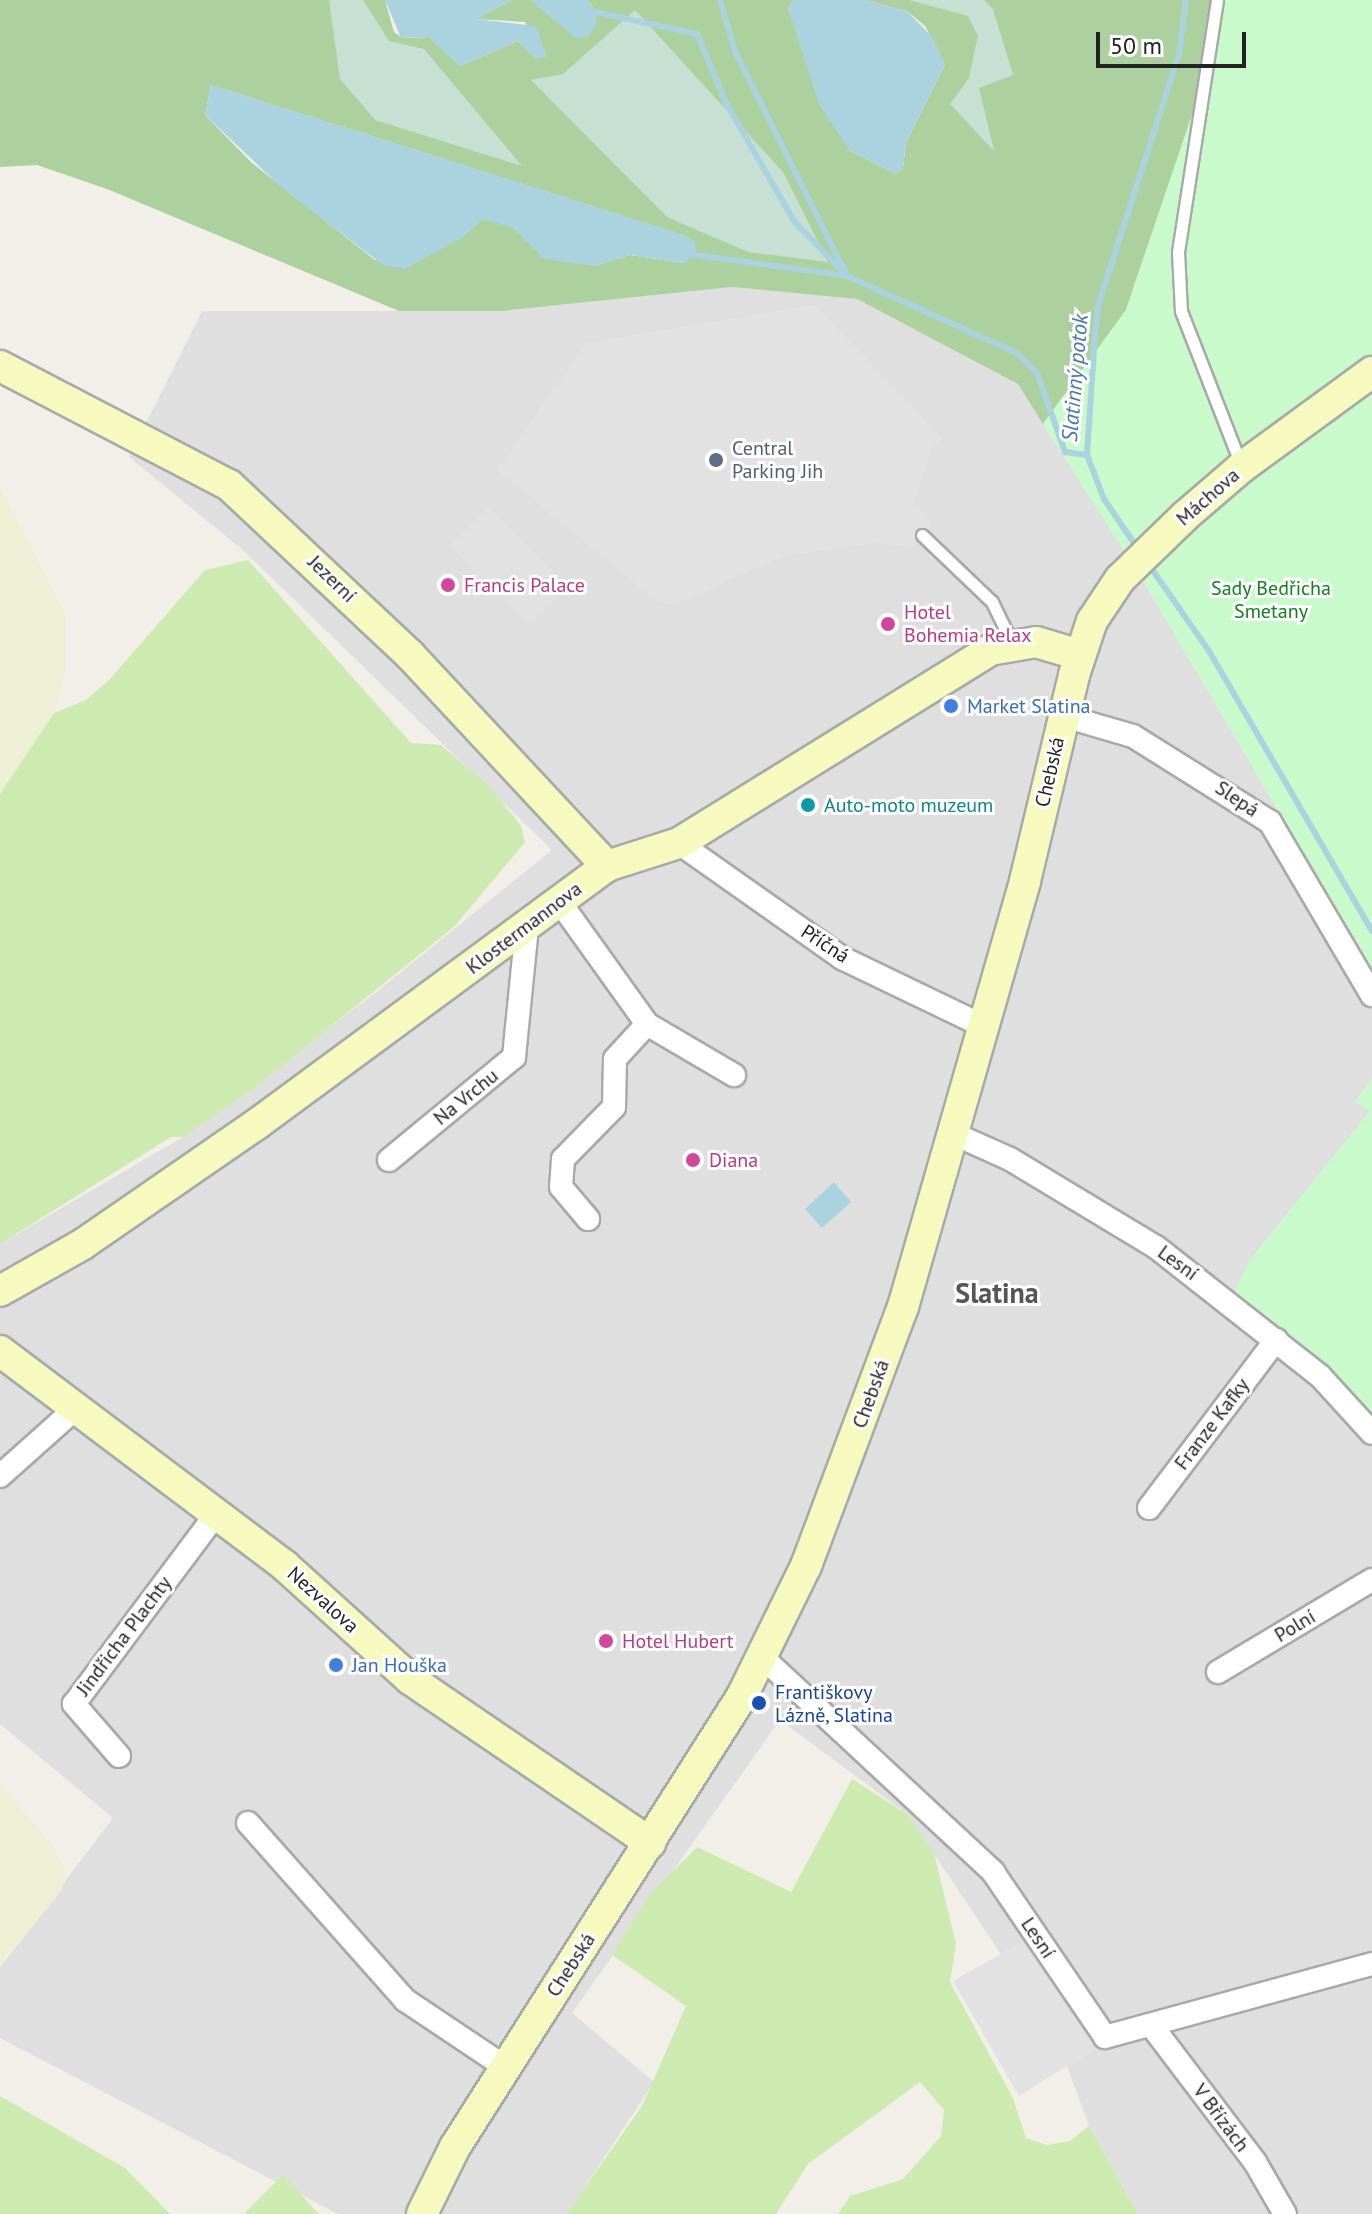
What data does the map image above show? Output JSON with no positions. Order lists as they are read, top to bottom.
{
  "streets": {
    "street": [
      "Máchova",
      "Jezerní",
      "Chebská",
      "Slepá",
      "Klostermannova",
      "Příčná",
      "Na Vrchu",
      "Lesní",
      "Franze Kafky",
      "Nezvalova",
      "Polní",
      "Jindřicha Plachty",
      "V Břízách"
    ]
  },
  "crossings": [
    ["Máchova", "Chebská"],
    ["Máchova", "Klostermannova"],
    ["Jezerní", "Klostermannova"],
    ["Chebská", "Slepá"],
    ["Chebská", "Klostermannova"],
    ["Chebská", "Příčná"],
    ["Chebská", "Lesní"],
    ["Chebská", "Nezvalova"],
    ["Klostermannova", "Příčná"],
    ["Klostermannova", "Na Vrchu"],
    ["Lesní", "Franze Kafky"],
    ["Lesní", "V Břízách"],
    ["Nezvalova", "Jindřicha Plachty"]
  ],
  "districts": ["Slatina"],
  "water": ["Slatinný potok"],
  "parks": ["Sady Bedřicha Smetany"],
  "places": [
    "Central Parking Jih",
    "Francis Palace",
    "Hotel Bohemia Relax",
    "Market Slatina",
    "Auto-moto muzeum",
    "Diana",
    "Hotel Hubert",
    "Jan Houška",
    "Františkovy Lázně, Slatina"
  ],
  "scale_bar": "50 m"
}
